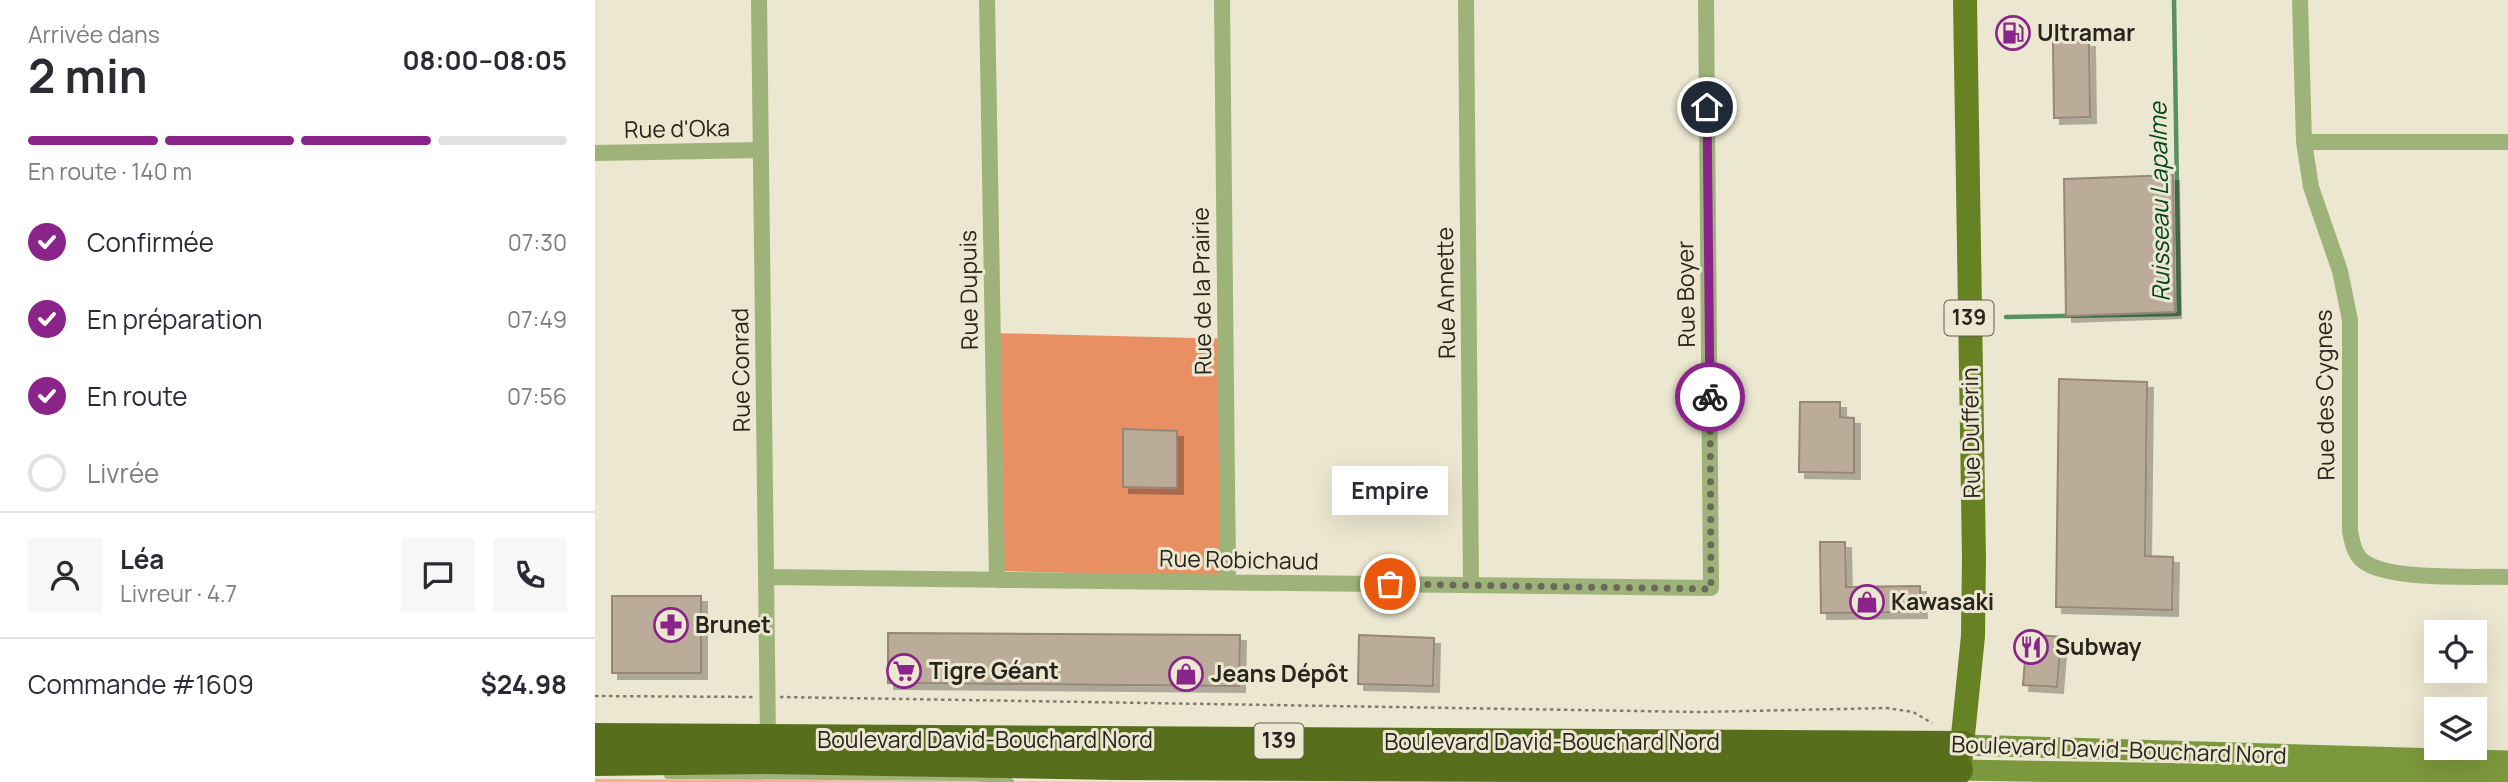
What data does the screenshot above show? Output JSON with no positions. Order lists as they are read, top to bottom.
{
  "streets": {
    "highway": ["139", "Boulevard David-Bouchard Nord"],
    "main road": ["Rue Dufferin"],
    "street": [
      "Rue d'Oka",
      "Rue Dupuis",
      "Rue de la Prairie",
      "Rue Annette",
      "Rue Boyer",
      "Rue Conrad",
      "Rue des Cygnes",
      "Rue Robichaud"
    ]
  },
  "crossings": [
    ["Rue d'Oka", "Rue Conrad"],
    ["Rue Dupuis", "Rue Robichaud"],
    ["Rue de la Prairie", "Rue Robichaud"],
    ["Rue Annette", "Rue Robichaud"],
    ["Rue Boyer", "Rue Robichaud"],
    ["Rue Conrad", "Rue Robichaud"],
    ["Rue Conrad", "Boulevard David-Bouchard Nord"],
    ["Rue Dufferin", "Boulevard David-Bouchard Nord"]
  ],
  "water": ["Ruisseau Lapalme"],
  "places": {
    "fuel station": ["Ultramar"],
    "other": ["Empire"],
    "shop": ["Kawasaki", "Jeans Dépôt"],
    "pharmacy": ["Brunet"],
    "restaurant": ["Subway"],
    "supermarket": ["Tigre Géant"]
  },
  "page": {
    "heading": ["2 min", "Arrivée dans", "08:00–08:05"],
    "panel": [
      "Léa",
      "Livreur · 4.7",
      "Commande #1609",
      "$24.98"
    ],
    "bar": "En route · 140 m",
    "list": [
      ["Confirmée", "07:30"],
      ["En préparation", "07:49"],
      ["En route", "07:56"],
      "Livrée"
    ],
    "bubble": "Empire"
  }
}
